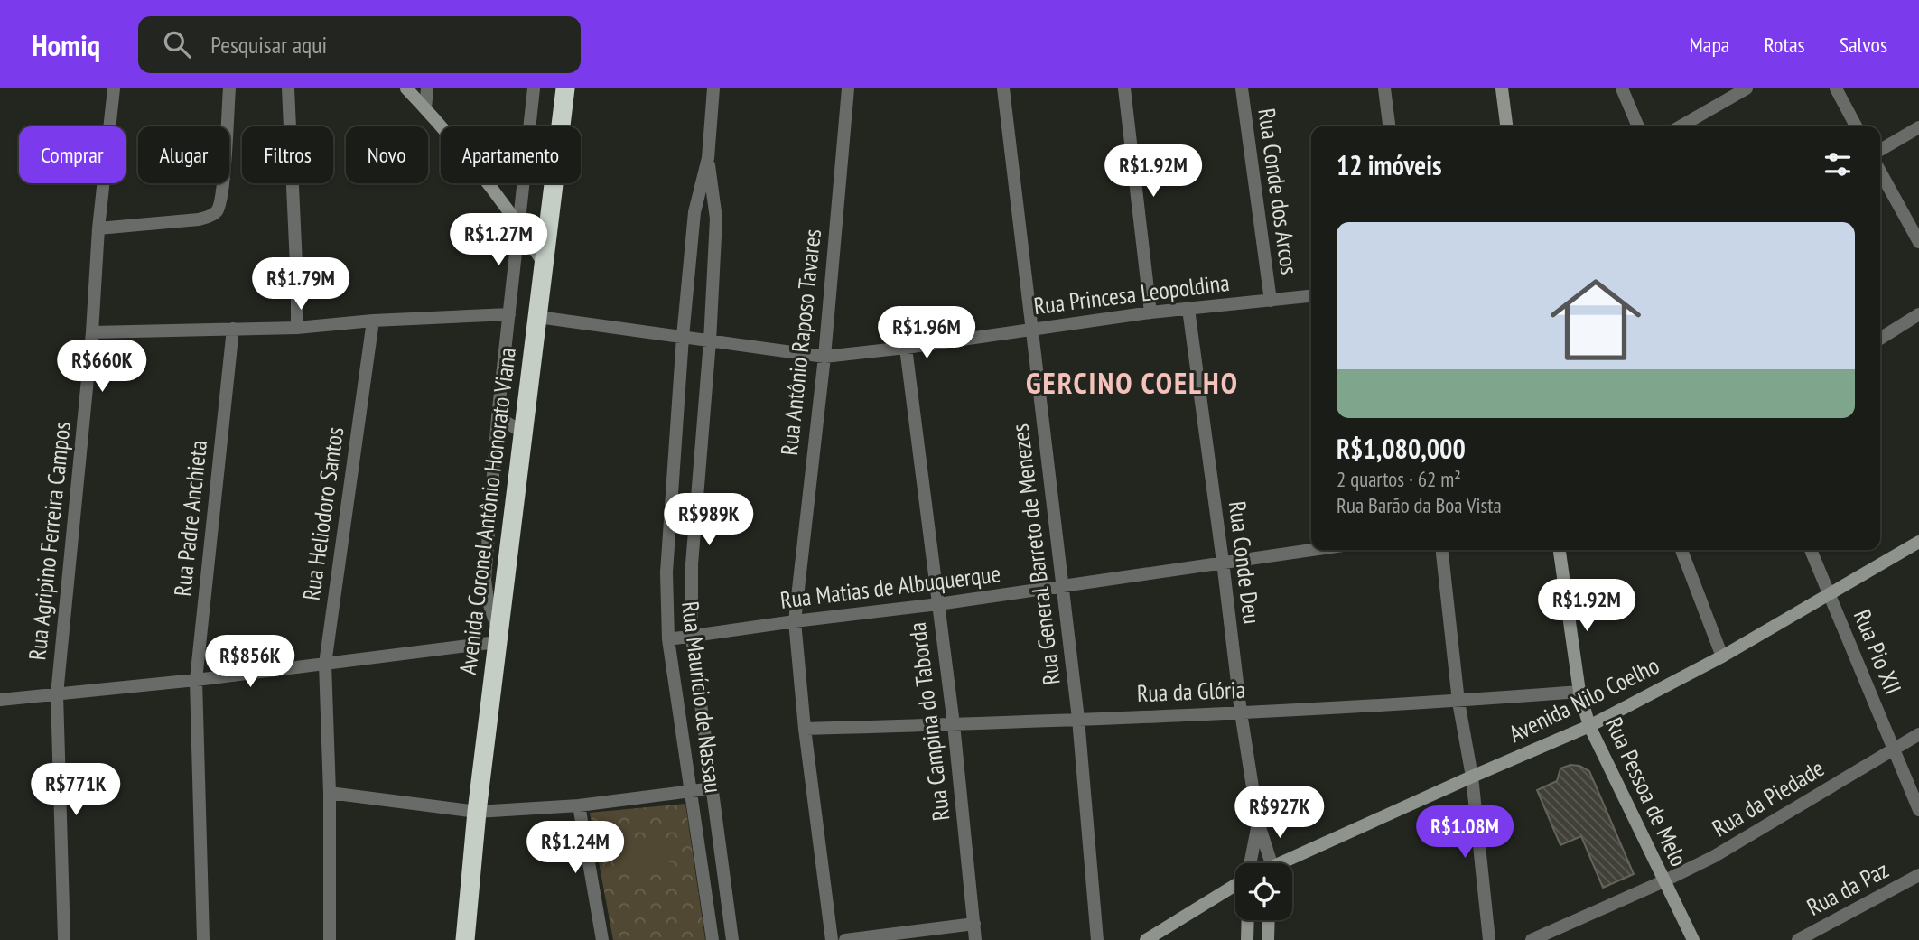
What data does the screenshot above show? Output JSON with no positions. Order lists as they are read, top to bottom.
{
  "streets": {
    "highway": ["Avenida Coronel Antônio Honorato Viana"],
    "main road": ["Avenida Nilo Coelho", "Rua Pessoa de Melo"],
    "street": [
      "Rua Conde dos Arcos",
      "Rua Princesa Leopoldina",
      "Rua Antônio Raposo Tavares",
      "Rua Heliodoro Santos",
      "Rua Padre Anchieta",
      "Rua Agripino Ferreira Campos",
      "Rua General Barreto de Menezes",
      "Rua Conde Deu",
      "Rua Matias de Albuquerque",
      "Rua Pio XII",
      "Rua da Glória",
      "Rua Maurício de Nassau",
      "Rua Campina do Taborda",
      "Rua da Piedade",
      "Rua da Paz"
    ]
  },
  "crossings": [
    ["Rua Conde dos Arcos", "Rua Princesa Leopoldina"],
    ["Rua Princesa Leopoldina", "Rua Antônio Raposo Tavares"],
    ["Rua Princesa Leopoldina", "Avenida Coronel Antônio Honorato Viana"],
    ["Rua Princesa Leopoldina", "Rua General Barreto de Menezes"],
    ["Rua Princesa Leopoldina", "Rua Conde Deu"],
    ["Rua Princesa Leopoldina", "Rua Maurício de Nassau"],
    ["Rua Princesa Leopoldina", "Rua Campina do Taborda"],
    ["Rua Antônio Raposo Tavares", "Rua Matias de Albuquerque"],
    ["Rua Antônio Raposo Tavares", "Rua da Glória"],
    ["Rua General Barreto de Menezes", "Rua Matias de Albuquerque"],
    ["Rua General Barreto de Menezes", "Rua da Glória"],
    ["Rua Conde Deu", "Rua Matias de Albuquerque"],
    ["Rua Conde Deu", "Rua da Glória"],
    ["Rua Matias de Albuquerque", "Rua Maurício de Nassau"],
    ["Rua Matias de Albuquerque", "Rua Campina do Taborda"],
    ["Rua Pio XII", "Avenida Nilo Coelho"],
    ["Rua Pio XII", "Rua da Piedade"],
    ["Rua da Glória", "Rua Campina do Taborda"],
    ["Rua da Glória", "Rua Pessoa de Melo"],
    ["Avenida Nilo Coelho", "Rua Pessoa de Melo"],
    ["Rua Pessoa de Melo", "Rua da Piedade"]
  ],
  "districts": ["GERCINO COELHO"],
  "page": {
    "header": "Homiq",
    "search": "Pesquisar aqui",
    "nav": ["Mapa", "Rotas", "Salvos"],
    "chip": [
      "Comprar",
      "Alugar",
      "Filtros",
      "Novo",
      "Apartamento"
    ],
    "heading": "12 imóveis",
    "price": [
      "R$1.92M",
      "R$1.27M",
      "R$1.79M",
      "R$1.96M",
      "R$660K",
      "R$989K",
      "R$1.92M",
      "R$856K",
      "R$771K",
      "R$927K",
      "R$1.08M",
      "R$1.24M"
    ],
    "list": [
      {
        "name": "R$1,080,000",
        "note": "2 quartos · 62 m² · Rua Barão da Boa Vista"
      }
    ]
  }
}
